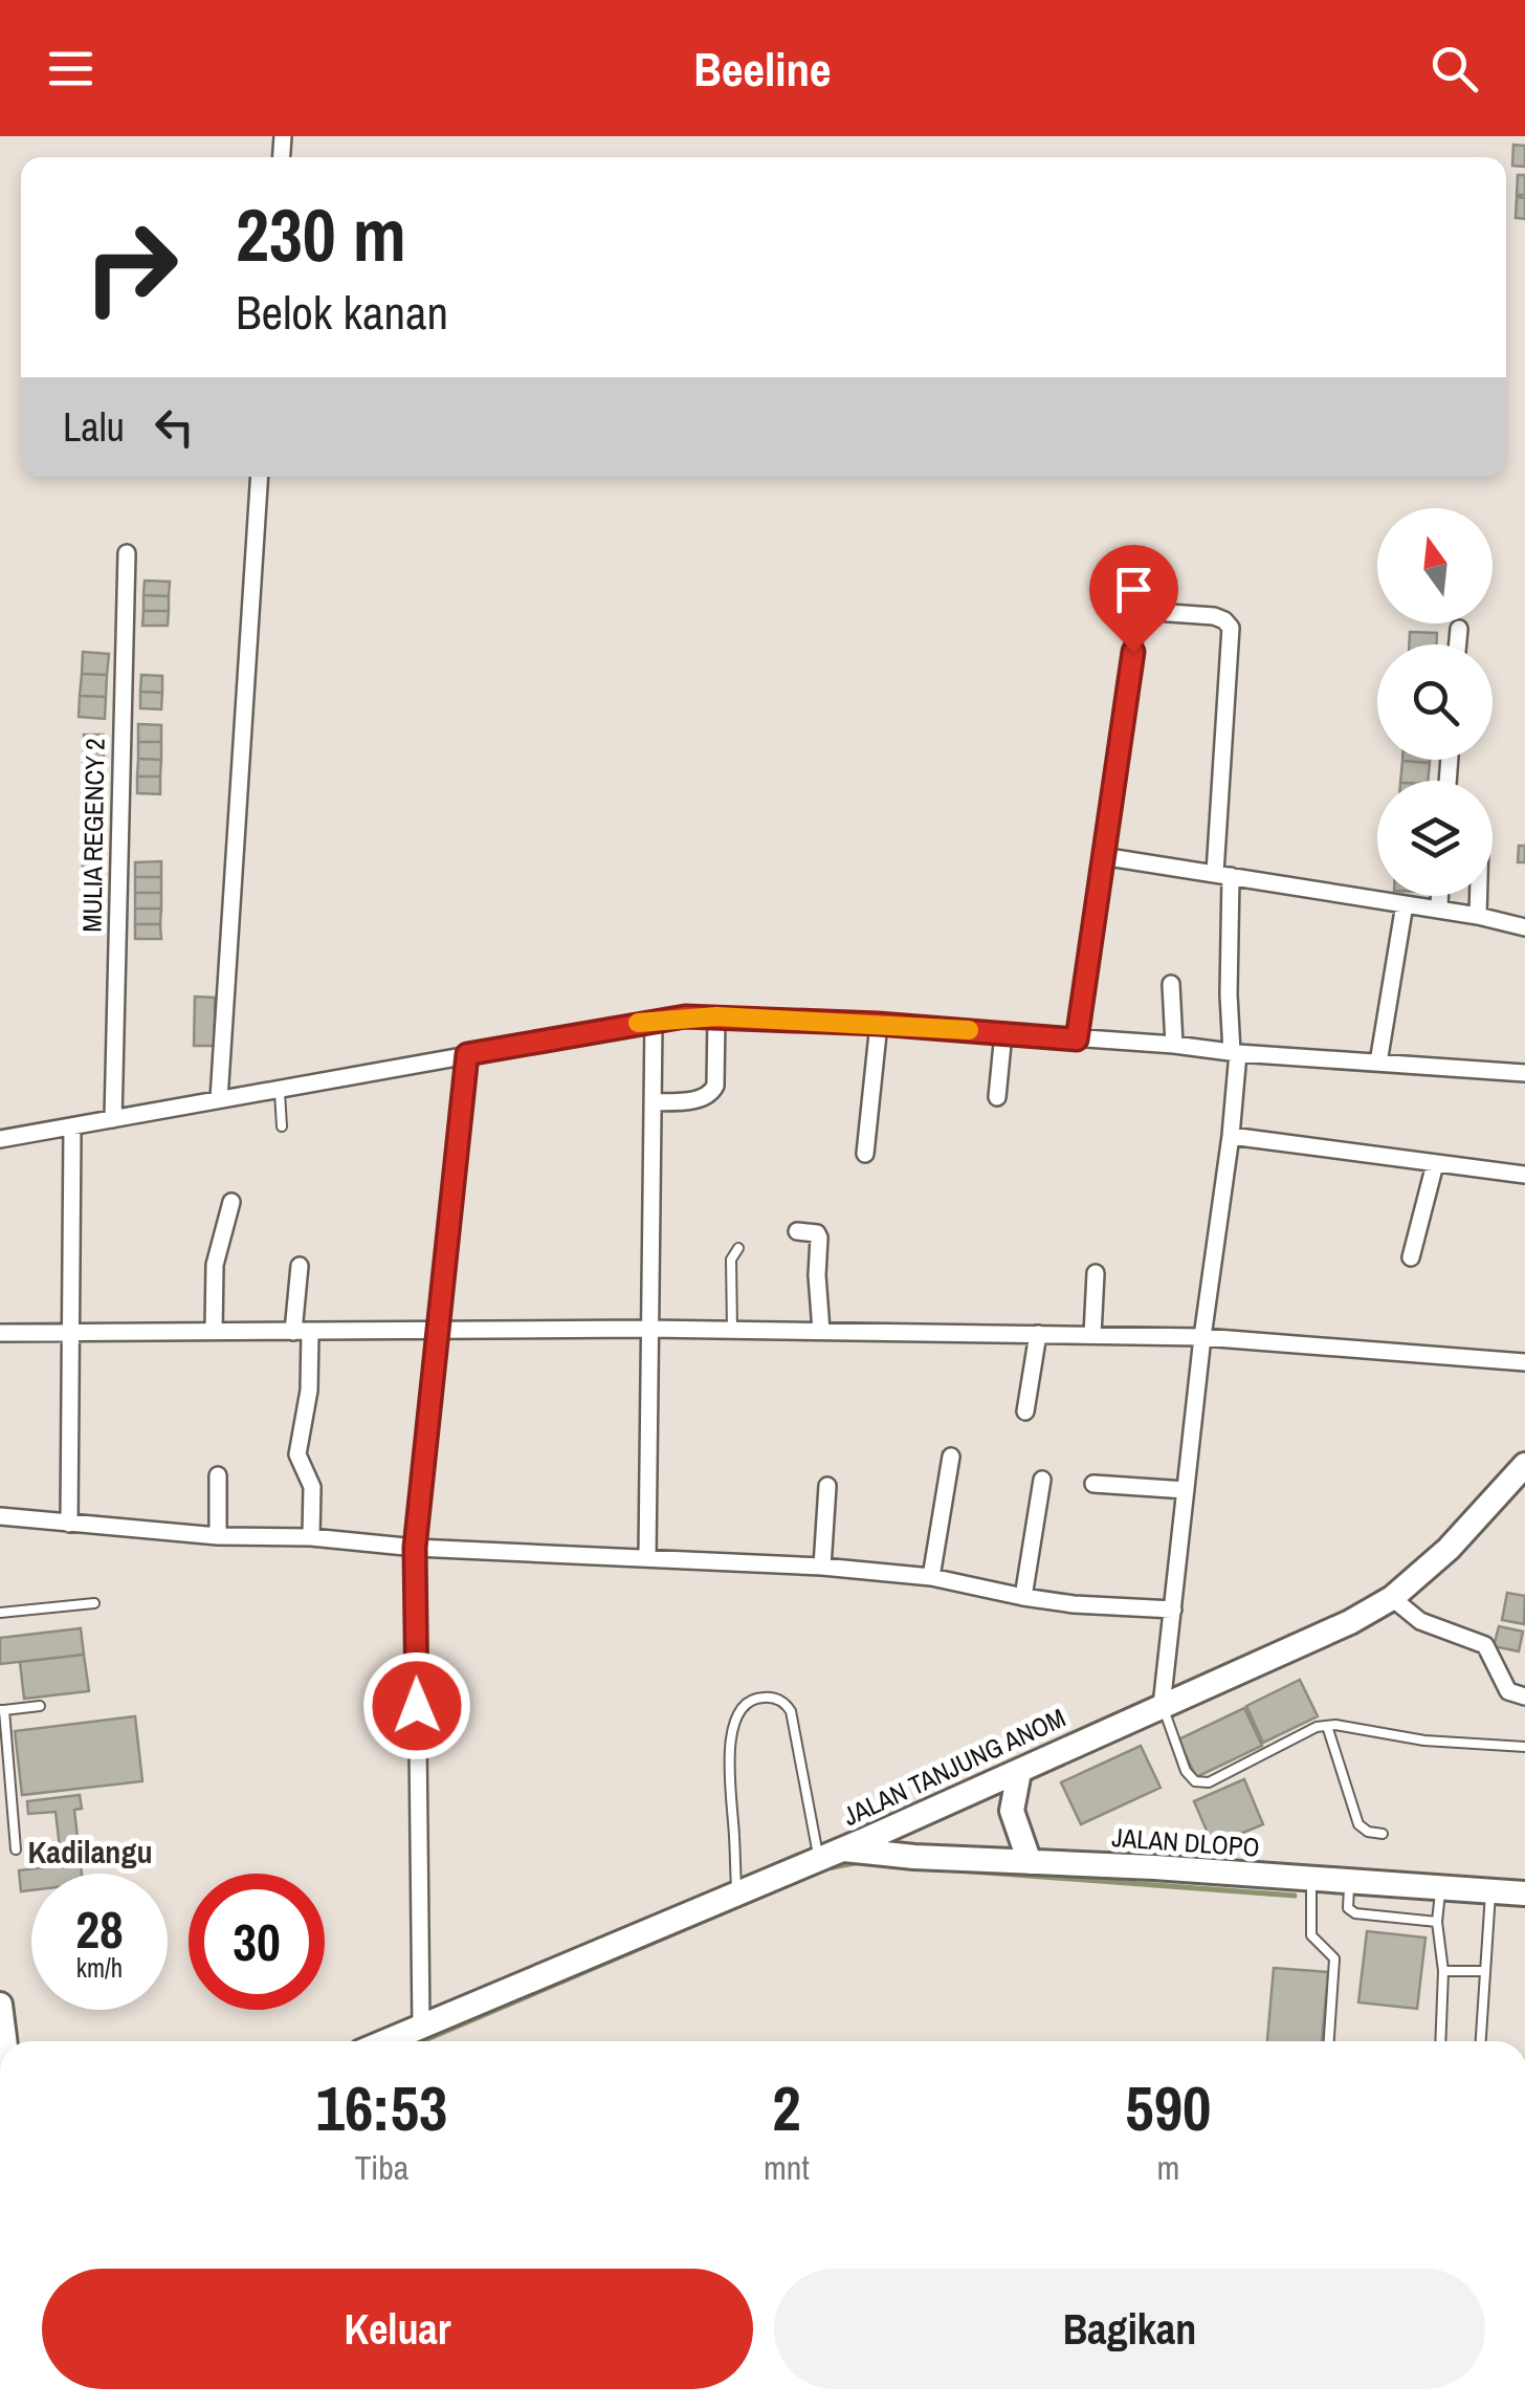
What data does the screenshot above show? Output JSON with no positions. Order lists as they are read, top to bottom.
{
  "streets": {
    "main road": ["JALAN TANJUNG ANOM", "JALAN DLOPO"],
    "street": ["MULIA REGENCY 2"]
  },
  "crossings": [
    ["JALAN TANJUNG ANOM", "JALAN DLOPO"]
  ],
  "districts": ["Kadilangu"],
  "north": "top",
  "page": {
    "header": "Beeline",
    "turn": ["230 m", "Belok kanan"],
    "then": "Lalu",
    "speed": "28 km/h",
    "limit": "30",
    "eta": [
      "16:53",
      "Tiba",
      "2",
      "mnt",
      "590",
      "m"
    ],
    "buttons": ["Keluar", "Bagikan"]
  }
}
